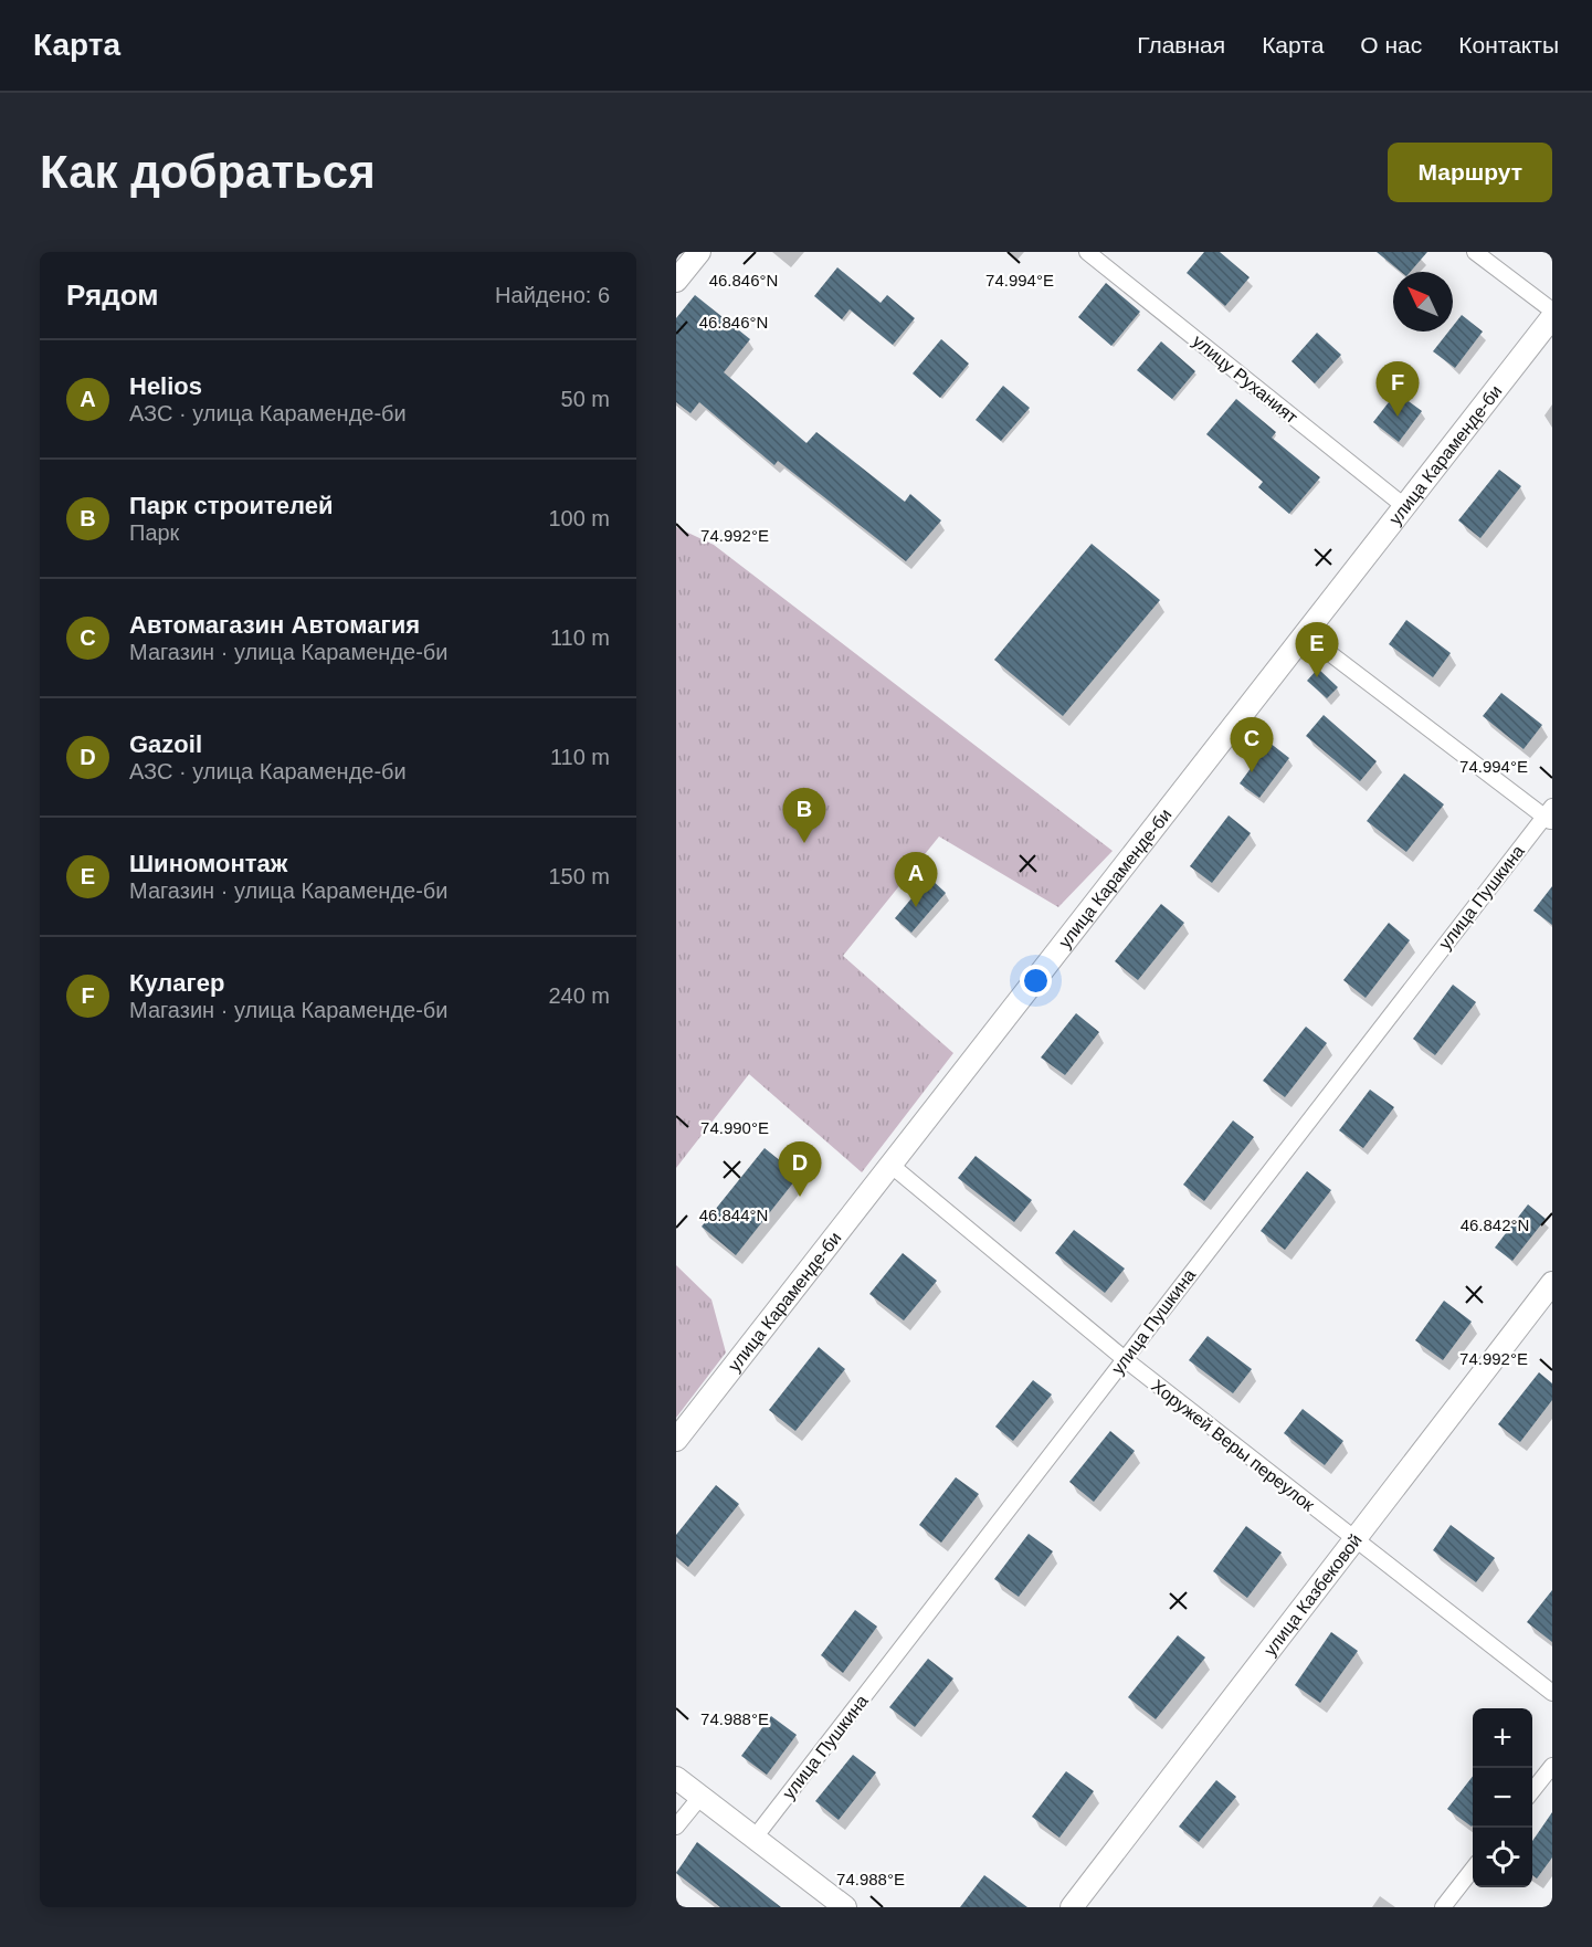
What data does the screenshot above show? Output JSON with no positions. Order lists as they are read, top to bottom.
{
  "streets": {
    "street": [
      "улицу Руханият",
      "улица Караменде-би",
      "улица Пушкина",
      "Хоружей Веры переулок",
      "улица Казбековой"
    ]
  },
  "crossings": [
    ["улицу Руханият", "улица Караменде-би"],
    ["улица Караменде-би", "Хоружей Веры переулок"],
    ["улица Пушкина", "Хоружей Веры переулок"],
    ["Хоружей Веры переулок", "улица Казбековой"]
  ],
  "north": "top left",
  "page": {
    "header": "Карта",
    "nav": [
      "Главная",
      "Карта",
      "О нас",
      "Контакты"
    ],
    "buttons": "Маршрут",
    "title": "Как добраться",
    "heading": ["Рядом", "Найдено: 6"],
    "list": [
      {
        "mark": "A",
        "name": "Helios",
        "note": "АЗС · улица Караменде-би",
        "value": "50 m"
      },
      {
        "mark": "B",
        "name": "Парк строителей",
        "note": "Парк",
        "value": "100 m"
      },
      {
        "mark": "C",
        "name": "Автомагазин Автомагия",
        "note": "Магазин · улица Караменде-би",
        "value": "110 m"
      },
      {
        "mark": "D",
        "name": "Gazoil",
        "note": "АЗС · улица Караменде-би",
        "value": "110 m"
      },
      {
        "mark": "E",
        "name": "Шиномонтаж",
        "note": "Магазин · улица Караменде-би",
        "value": "150 m"
      },
      {
        "mark": "F",
        "name": "Кулагер",
        "note": "Магазин · улица Караменде-би",
        "value": "240 m"
      }
    ],
    "pins": [
      "F",
      "E",
      "C",
      "B",
      "A",
      "D"
    ],
    "map_buttons": ["+", "−"]
  },
  "coordinates": [
    "74.994°E",
    "46.846°N",
    "74.992°E",
    "74.990°E",
    "46.844°N",
    "46.842°N",
    "74.988°E"
  ]
}
